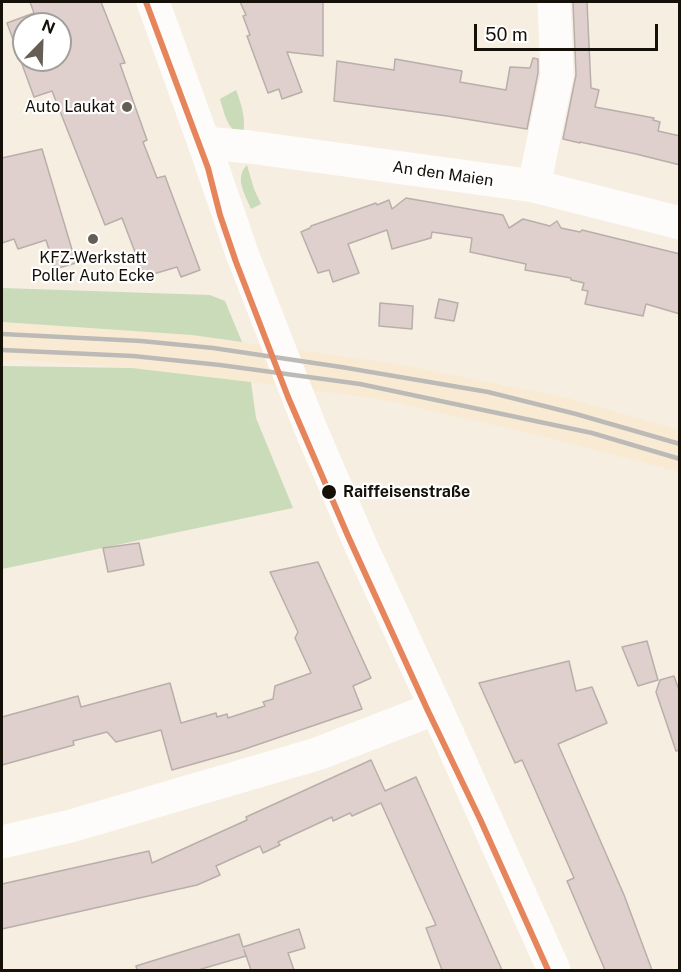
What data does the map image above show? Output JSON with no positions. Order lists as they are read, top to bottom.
{
  "streets": {
    "street": ["An den Maien"]
  },
  "places": ["Auto Laukat", "KFZ-Werkstatt Poller Auto Ecke", "Raiffeisenstraße"],
  "scale_bar": "50 m",
  "north": "top right"
}
